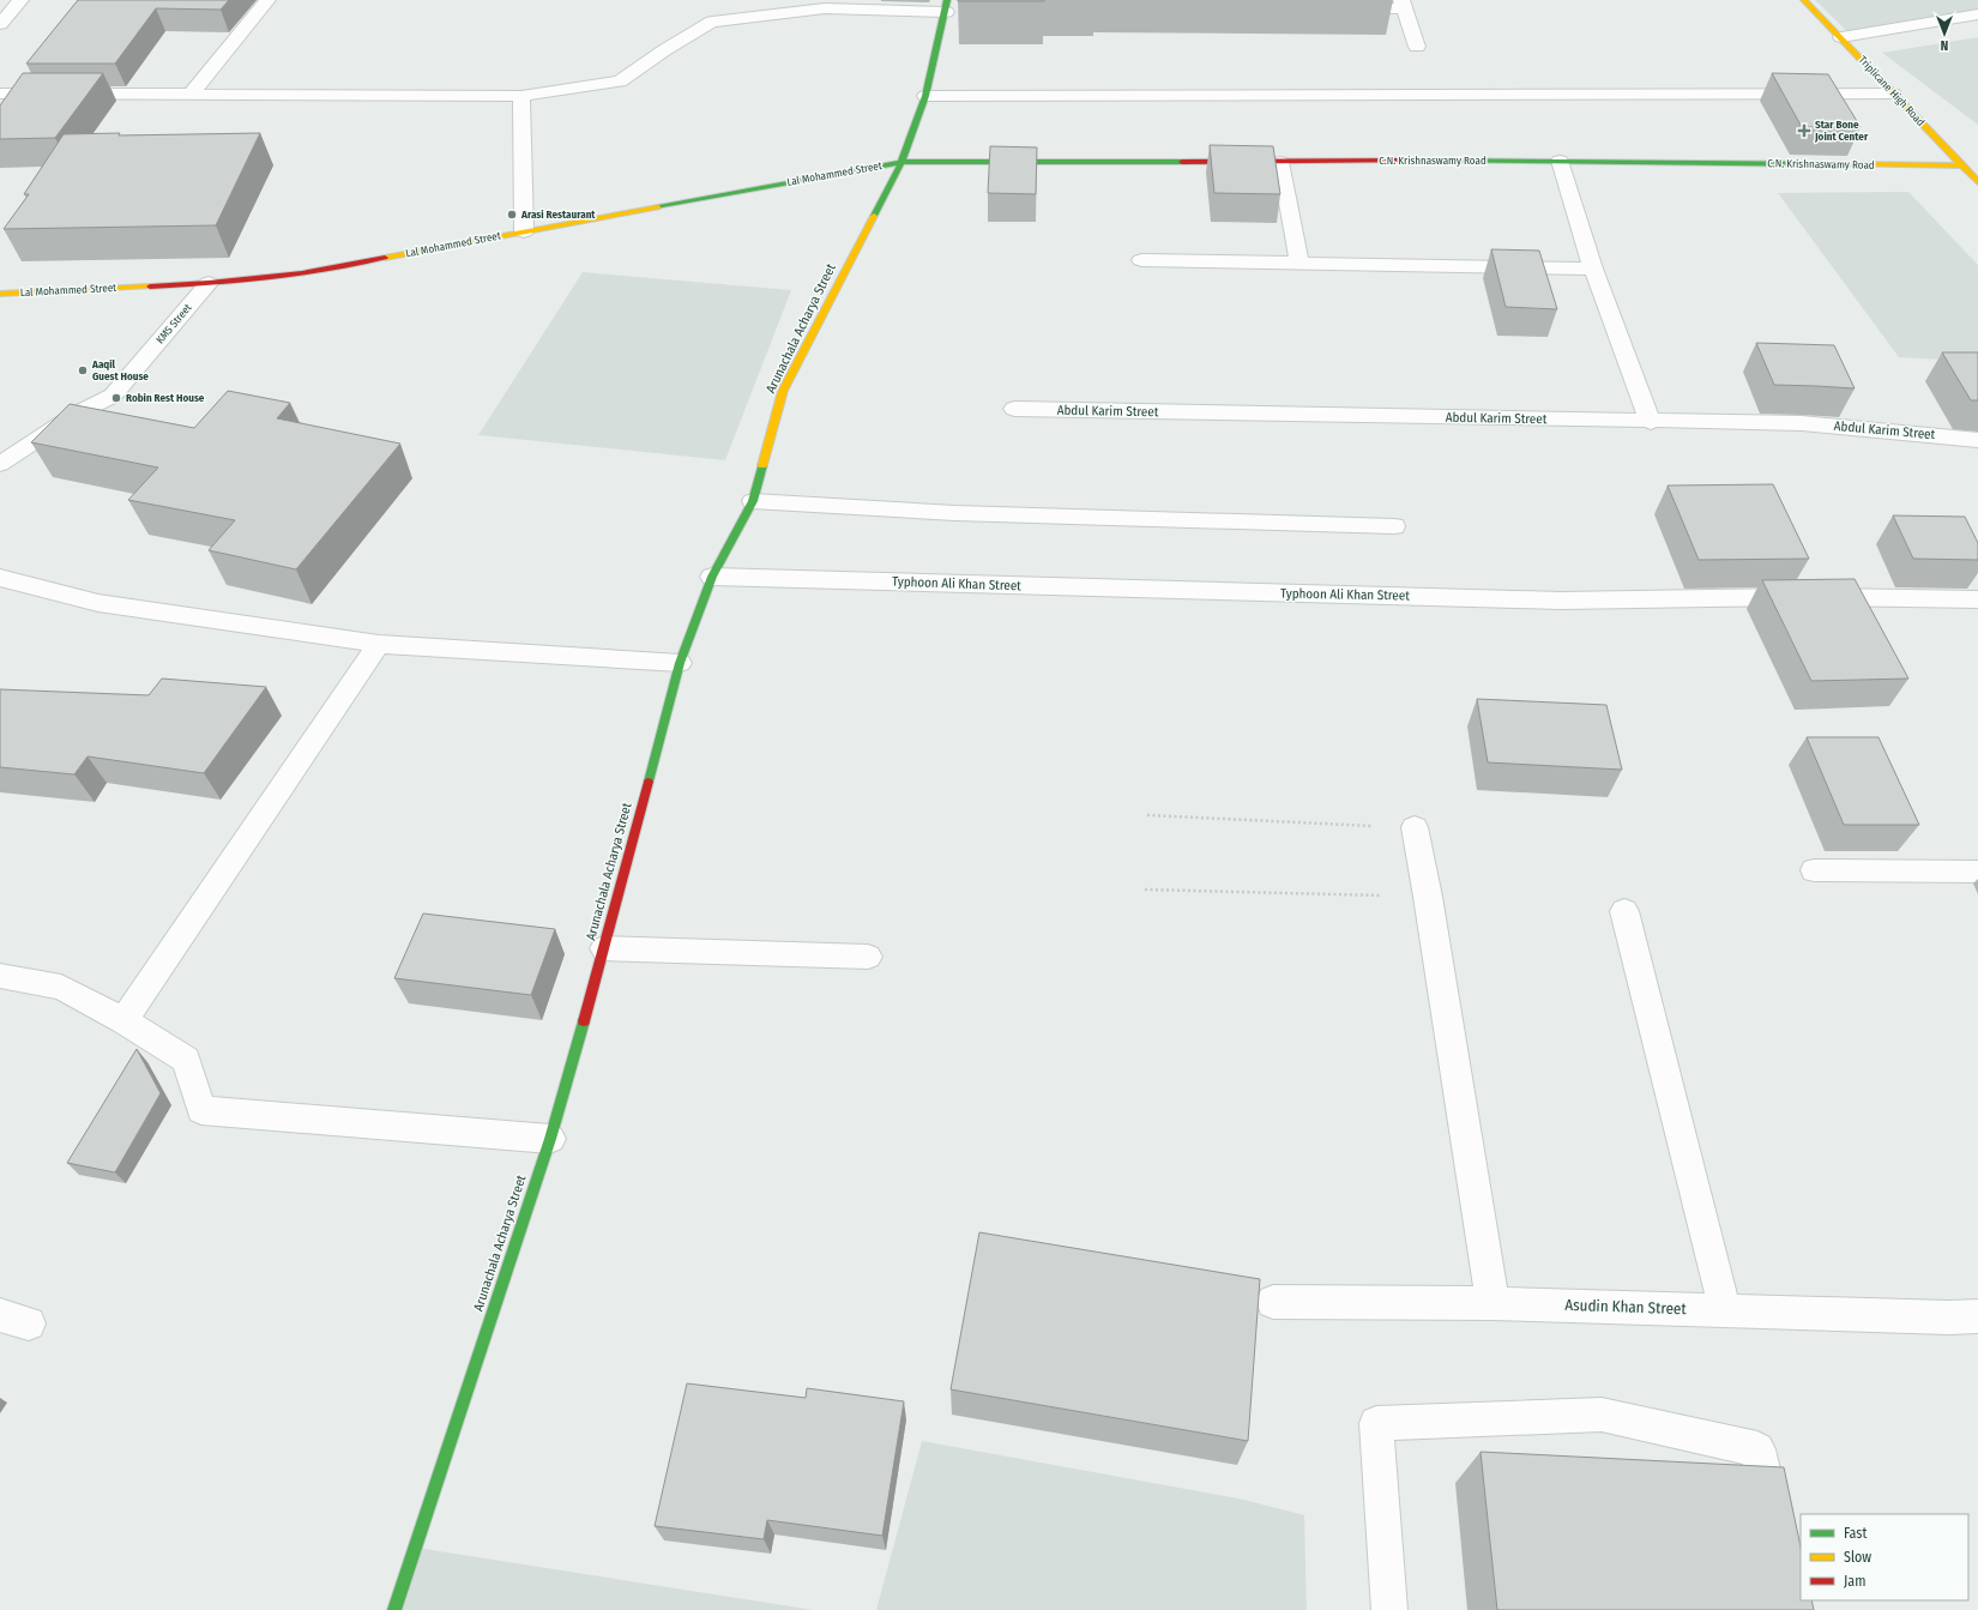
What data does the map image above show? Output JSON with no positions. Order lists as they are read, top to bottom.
{
  "streets": {
    "street": [
      "Triplicane High Road",
      "C.N. Krishnaswamy Road",
      "Lal Mohammed Street",
      "KMS Street",
      "Arunachala Acharya Street",
      "Abdul Karim Street",
      "Typhoon Ali Khan Street",
      "Asudin Khan Street"
    ]
  },
  "crossings": [
    ["Triplicane High Road", "C.N. Krishnaswamy Road"],
    ["C.N. Krishnaswamy Road", "Lal Mohammed Street"],
    ["C.N. Krishnaswamy Road", "Arunachala Acharya Street"],
    ["Lal Mohammed Street", "KMS Street"],
    ["Lal Mohammed Street", "Arunachala Acharya Street"],
    ["Arunachala Acharya Street", "Typhoon Ali Khan Street"]
  ],
  "places": {
    "health": ["Star Bone Joint Center"],
    "other": ["Arasi Restaurant", "Aaqil Guest House", "Robin Rest House"]
  },
  "legend": ["Fast", "Slow", "Jam"],
  "north": "bottom"
}
